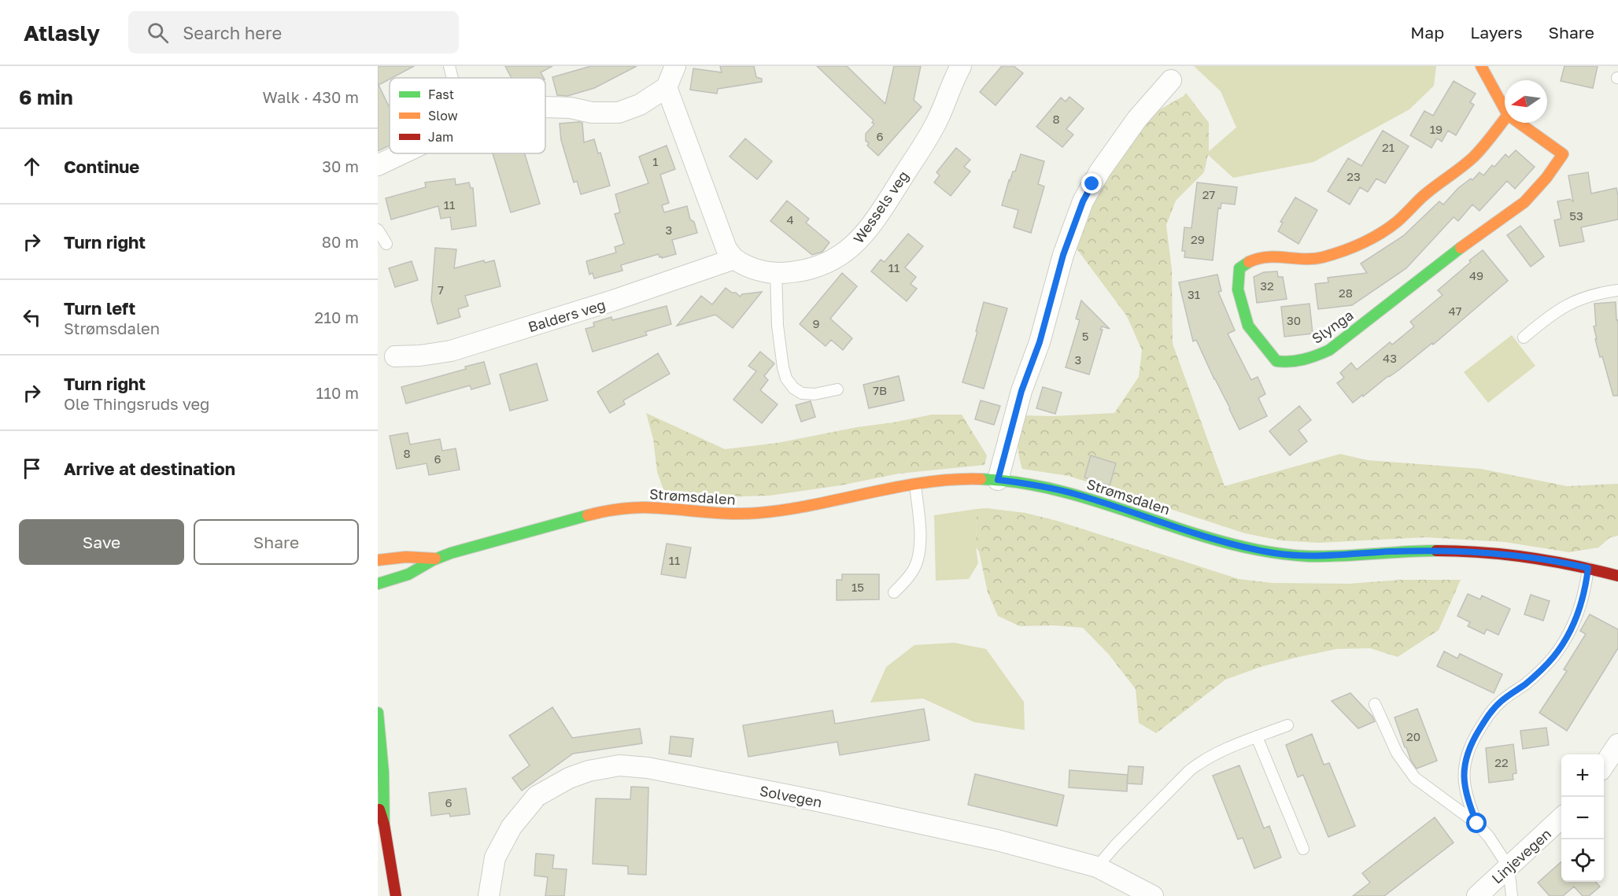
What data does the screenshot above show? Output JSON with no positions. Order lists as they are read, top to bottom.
{
  "streets": {
    "main road": ["Slynga", "Strømsdalen"],
    "street": [
      "Wessels veg",
      "Balders veg",
      "Solvegen",
      "Linjevegen"
    ]
  },
  "crossings": [
    ["Wessels veg", "Balders veg"]
  ],
  "house_numbers": [
    "8",
    "19",
    "6",
    "21",
    "1",
    "23",
    "27",
    "11",
    "53",
    "4",
    "3",
    "29",
    "11",
    "49",
    "32",
    "7",
    "28",
    "31",
    "47",
    "30",
    "9",
    "5",
    "43",
    "3",
    "7B",
    "8",
    "6",
    "11",
    "15",
    "20",
    "22",
    "6"
  ],
  "legend": ["Fast", "Slow", "Jam"],
  "north": "left",
  "page": {
    "header": "Atlasly",
    "search": "Search here",
    "nav": ["Map", "Layers", "Share"],
    "heading": ["6 min", "Walk · 430 m"],
    "list": [
      ["Continue", "30 m"],
      ["Turn right", "80 m"],
      ["Turn left", "Strømsdalen", "210 m"],
      ["Turn right", "Ole Thingsruds veg", "110 m"],
      "Arrive at destination"
    ],
    "buttons": ["Save", "Share"],
    "map_buttons": ["+", "−"]
  }
}
